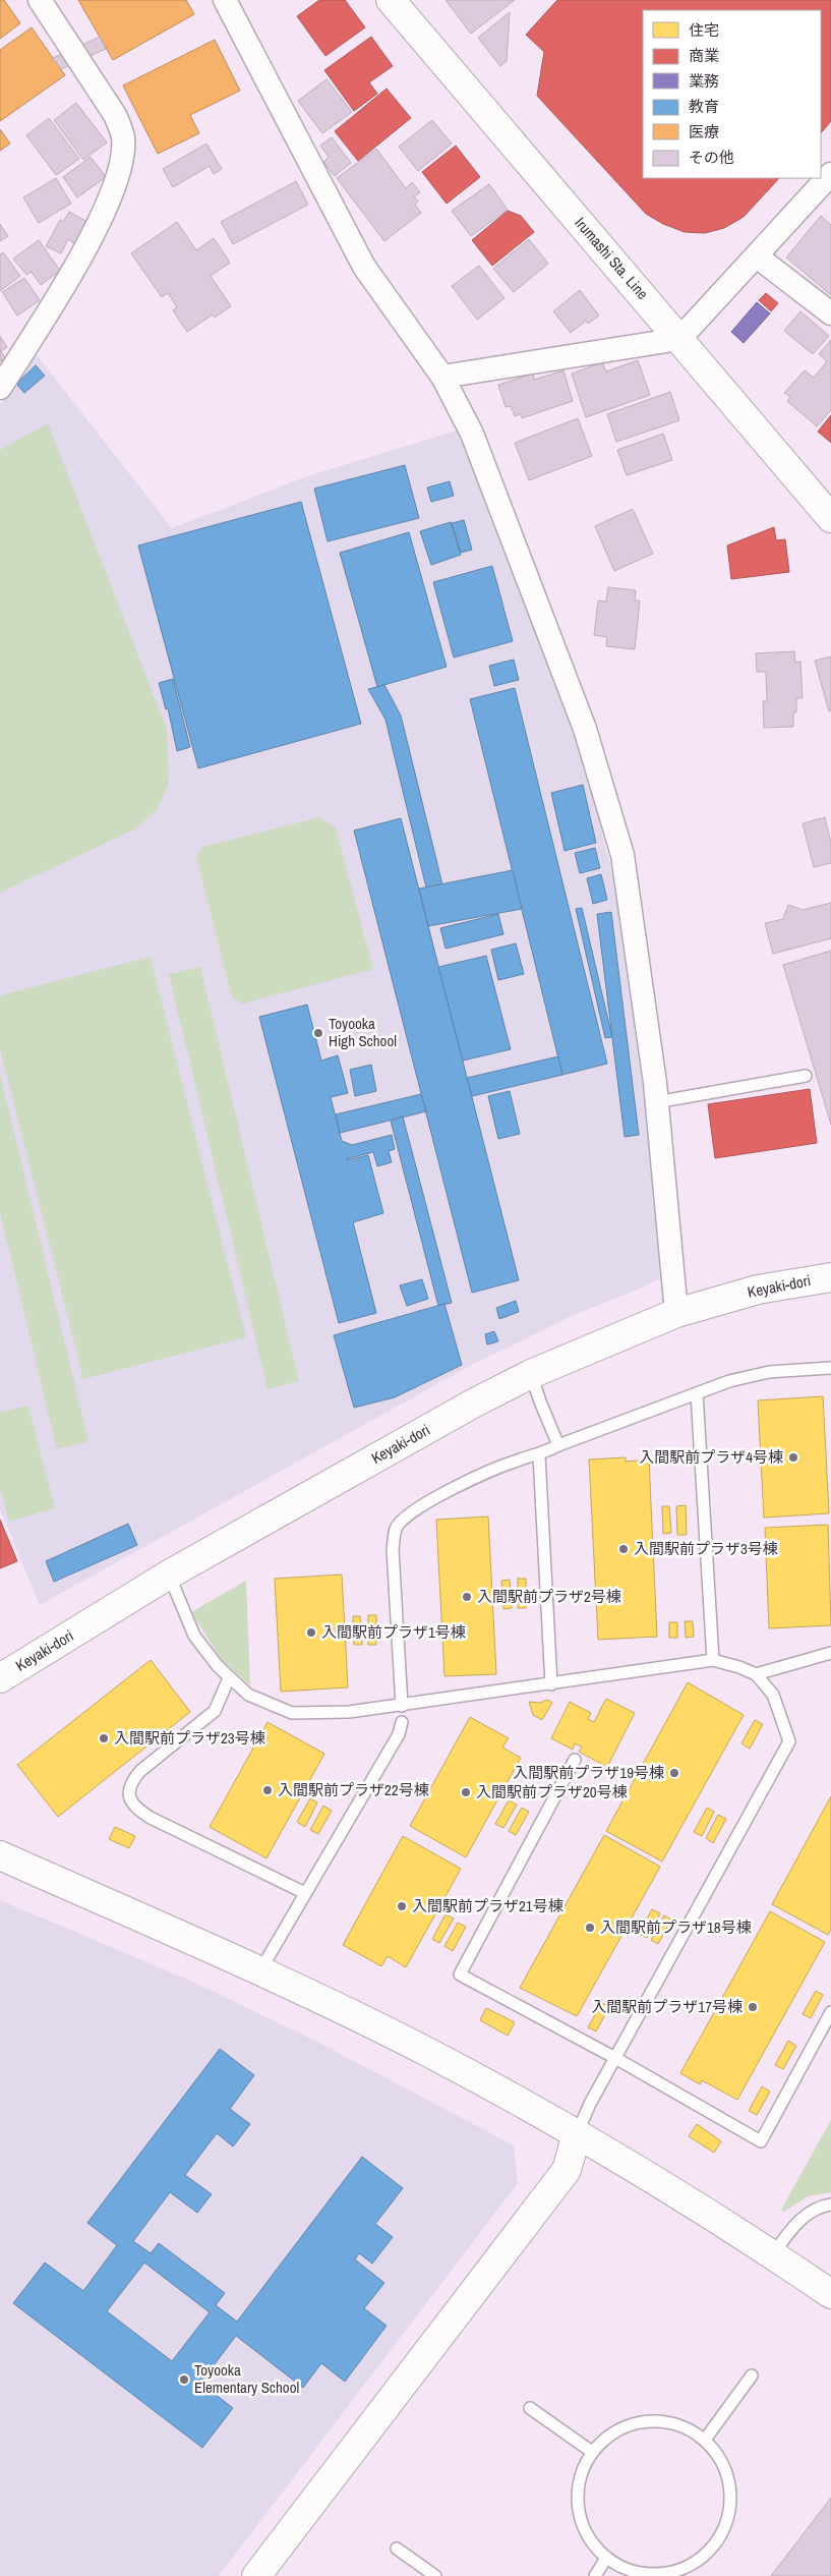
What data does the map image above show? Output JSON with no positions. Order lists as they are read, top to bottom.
{
  "streets": {
    "street": ["Irumashi Sta. Line", "Keyaki-dori"]
  },
  "places": [
    "Toyooka High School",
    "入間駅前プラザ4号棟",
    "入間駅前プラザ3号棟",
    "入間駅前プラザ2号棟",
    "入間駅前プラザ1号棟",
    "入間駅前プラザ23号棟",
    "入間駅前プラザ19号棟",
    "入間駅前プラザ22号棟",
    "入間駅前プラザ20号棟",
    "入間駅前プラザ21号棟",
    "入間駅前プラザ18号棟",
    "入間駅前プラザ17号棟",
    "Toyooka Elementary School"
  ],
  "legend": [
    "住宅",
    "商業",
    "業務",
    "教育",
    "医療",
    "その他"
  ]
}
